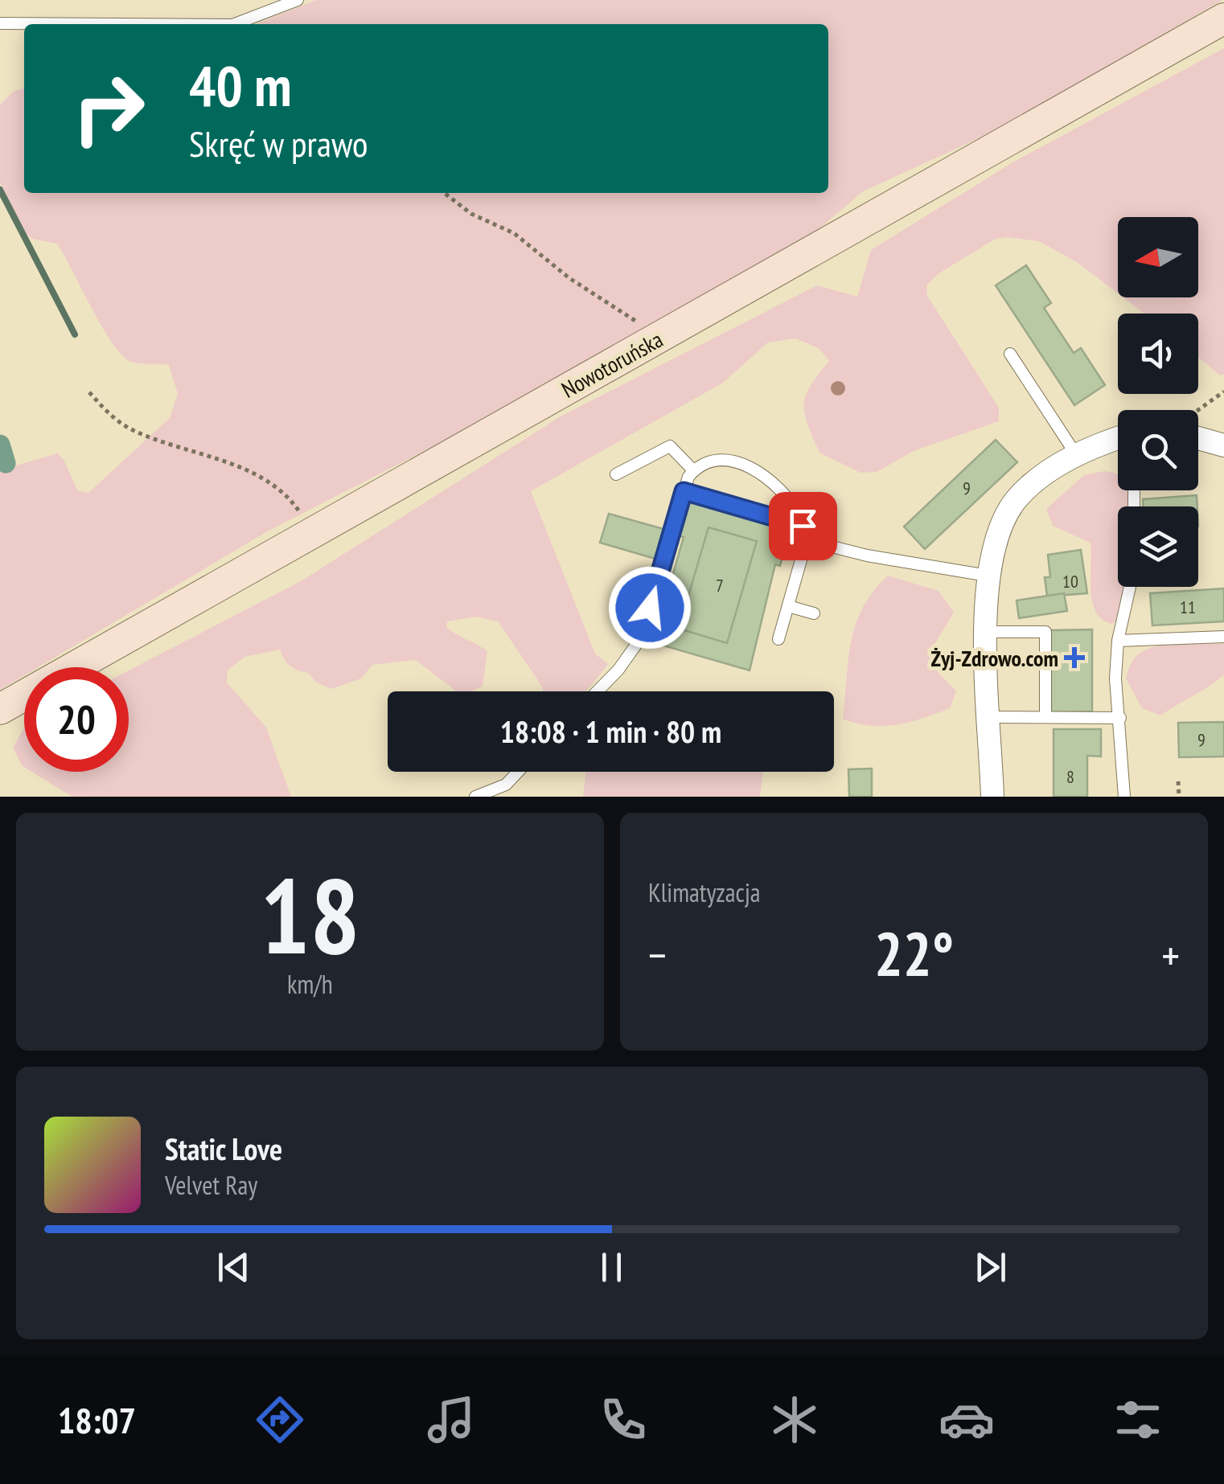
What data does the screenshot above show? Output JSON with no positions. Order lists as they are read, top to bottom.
{
  "streets": {
    "main road": ["Nowotoruńska"]
  },
  "places": {
    "health": ["Żyj-Zdrowo.com"]
  },
  "house_numbers": [
    "9",
    "10",
    "7",
    "11",
    "9",
    "8"
  ],
  "north": "left",
  "page": {
    "turn": ["40 m", "Skręć w prawo"],
    "limit": "20",
    "trip": "18:08 · 1 min · 80 m",
    "tile": [
      ["18", "km/h"],
      "Klimatyzacja"
    ],
    "heat": ["−", "22°", "+"],
    "song": ["Static Love", "Velvet Ray"],
    "tabs": "18:07"
  }
}
